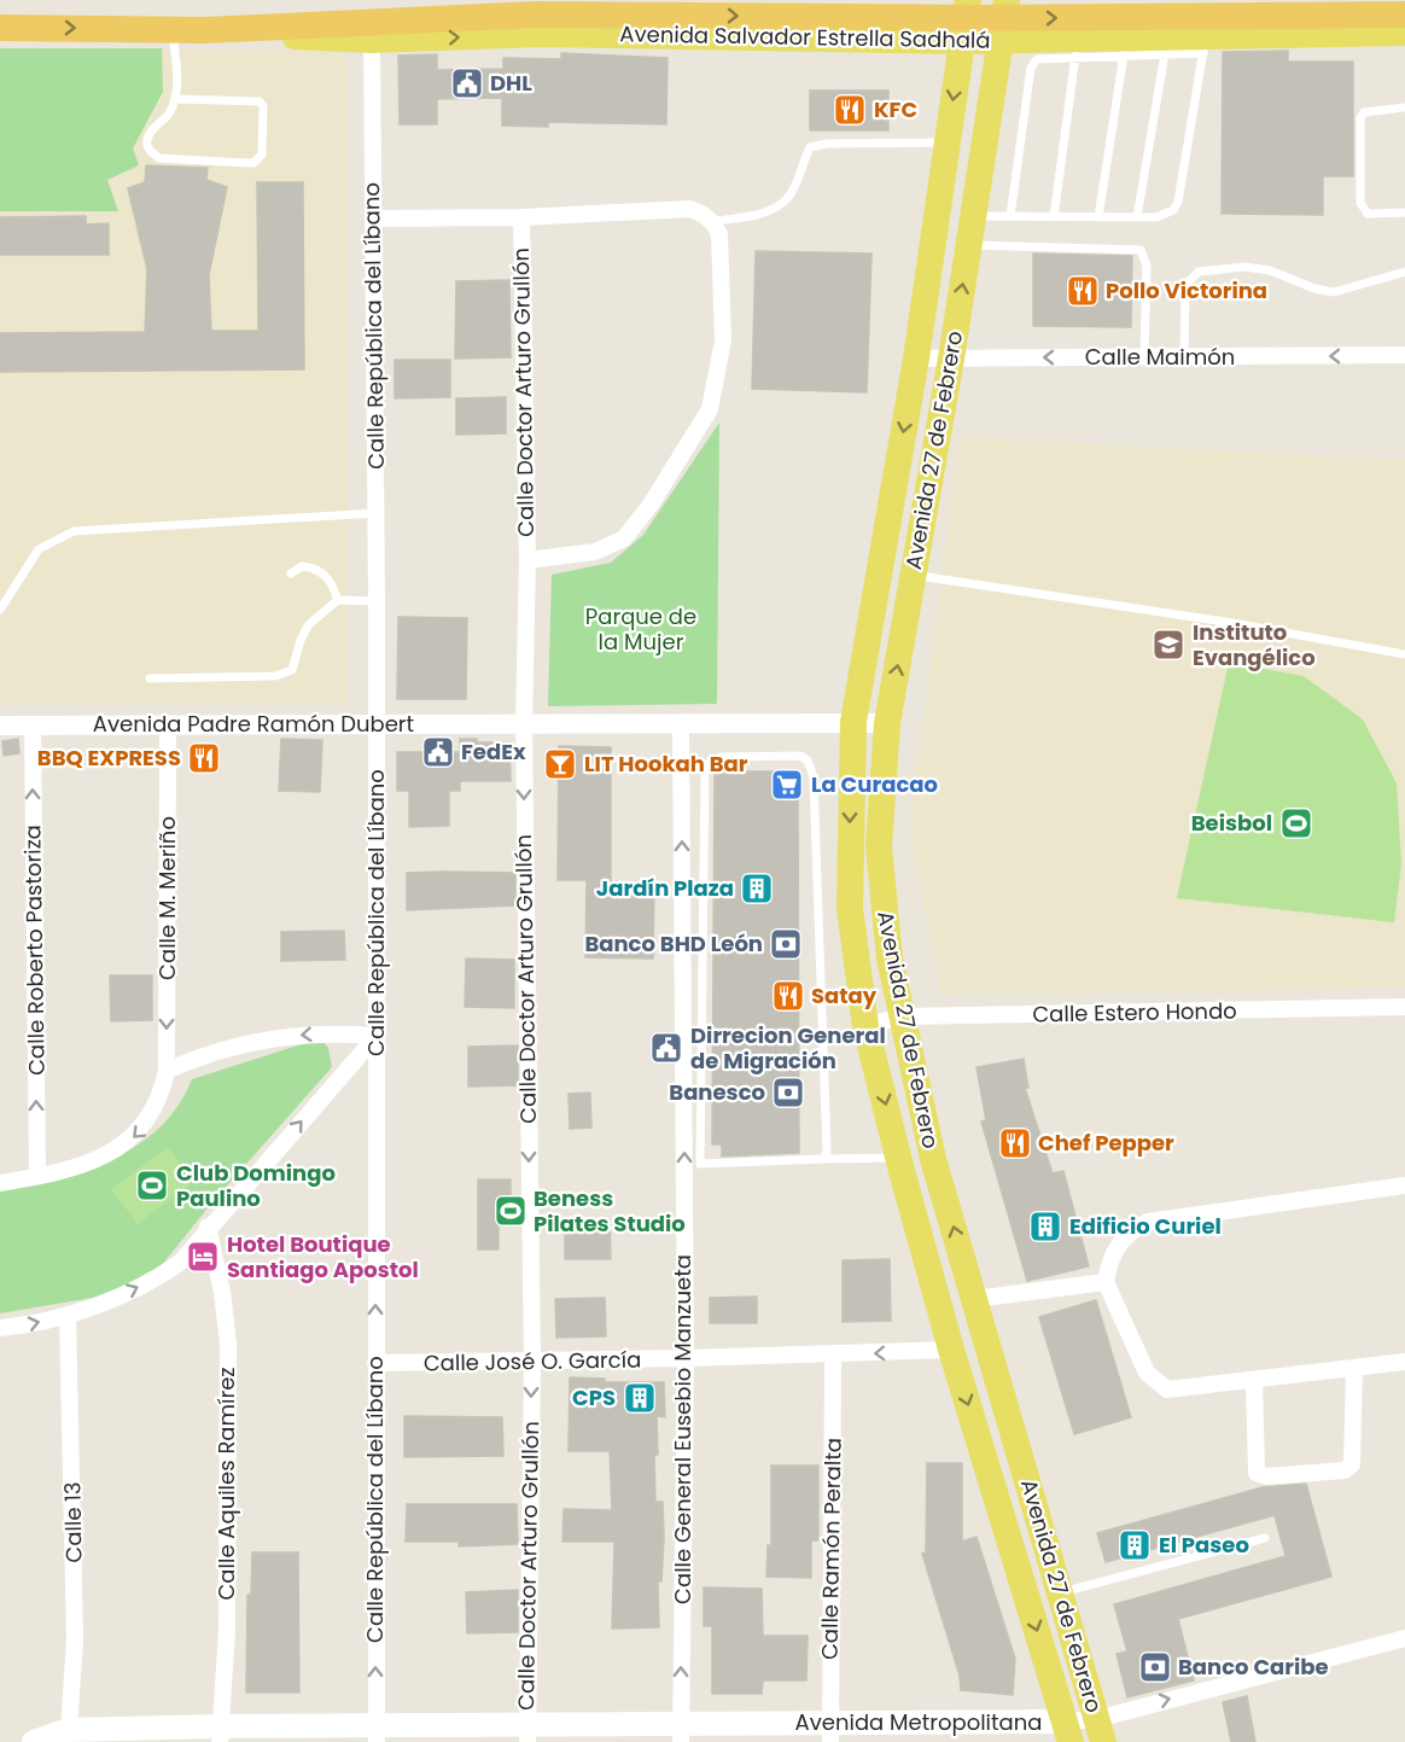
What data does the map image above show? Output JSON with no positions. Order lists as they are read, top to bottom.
{
  "streets": {
    "highway": ["Avenida Salvador Estrella Sadhalá"],
    "main road": ["Avenida 27 de Febrero", "Avenida Metropolitana"],
    "street": [
      "Calle República del Líbano",
      "Calle Maimón",
      "Calle Doctor Arturo Grullón",
      "Avenida Padre Ramón Dubert",
      "Calle M. Meriño",
      "Calle Roberto Pastoriza",
      "Calle Estero Hondo",
      "Calle José O. García",
      "Calle General Eusebio Manzueta",
      "Calle Aquiles Ramírez",
      "Calle 13",
      "Calle Ramón Peralta"
    ]
  },
  "crossings": [
    ["Avenida Salvador Estrella Sadhalá", "Calle República del Líbano"],
    ["Avenida Salvador Estrella Sadhalá", "Avenida 27 de Febrero"],
    ["Calle República del Líbano", "Avenida Padre Ramón Dubert"],
    ["Calle República del Líbano", "Calle José O. García"],
    ["Calle República del Líbano", "Avenida Metropolitana"],
    ["Calle Maimón", "Avenida 27 de Febrero"],
    ["Calle Doctor Arturo Grullón", "Avenida Padre Ramón Dubert"],
    ["Calle Doctor Arturo Grullón", "Calle José O. García"],
    ["Calle Doctor Arturo Grullón", "Avenida Metropolitana"],
    ["Avenida 27 de Febrero", "Avenida Padre Ramón Dubert"],
    ["Avenida 27 de Febrero", "Calle Estero Hondo"],
    ["Avenida 27 de Febrero", "Calle José O. García"],
    ["Avenida 27 de Febrero", "Avenida Metropolitana"],
    ["Avenida Padre Ramón Dubert", "Calle M. Meriño"],
    ["Avenida Padre Ramón Dubert", "Calle Roberto Pastoriza"],
    ["Avenida Padre Ramón Dubert", "Calle General Eusebio Manzueta"],
    ["Calle M. Meriño", "Calle Roberto Pastoriza"],
    ["Calle José O. García", "Calle General Eusebio Manzueta"],
    ["Calle José O. García", "Calle Ramón Peralta"],
    ["Calle General Eusebio Manzueta", "Avenida Metropolitana"],
    ["Calle Aquiles Ramírez", "Avenida Metropolitana"],
    ["Calle 13", "Avenida Metropolitana"],
    ["Calle Ramón Peralta", "Avenida Metropolitana"]
  ],
  "one_way": [
    "Calle República del Líbano",
    "Calle Maimón",
    "Calle Doctor Arturo Grullón",
    "Calle M. Meriño",
    "Calle Roberto Pastoriza",
    "Calle General Eusebio Manzueta"
  ],
  "parks": ["Parque de la Mujer"],
  "places": {
    "public building": ["DHL", "FedEx", "Dirrecion General de Migración"],
    "restaurant": [
      "KFC",
      "Pollo Victorina",
      "BBQ EXPRESS",
      "Satay",
      "Chef Pepper"
    ],
    "school or university": ["Instituto Evangélico"],
    "bar": ["LIT Hookah Bar"],
    "supermarket": ["La Curacao"],
    "sports": ["Beisbol", "Club Domingo Paulino", "Beness Pilates Studio"],
    "building": [
      "Jardín Plaza",
      "Edificio Curiel",
      "CPS",
      "El Paseo"
    ],
    "bank": ["Banco BHD León", "Banesco", "Banco Caribe"],
    "hotel": ["Hotel Boutique Santiago Apostol"]
  }
}
